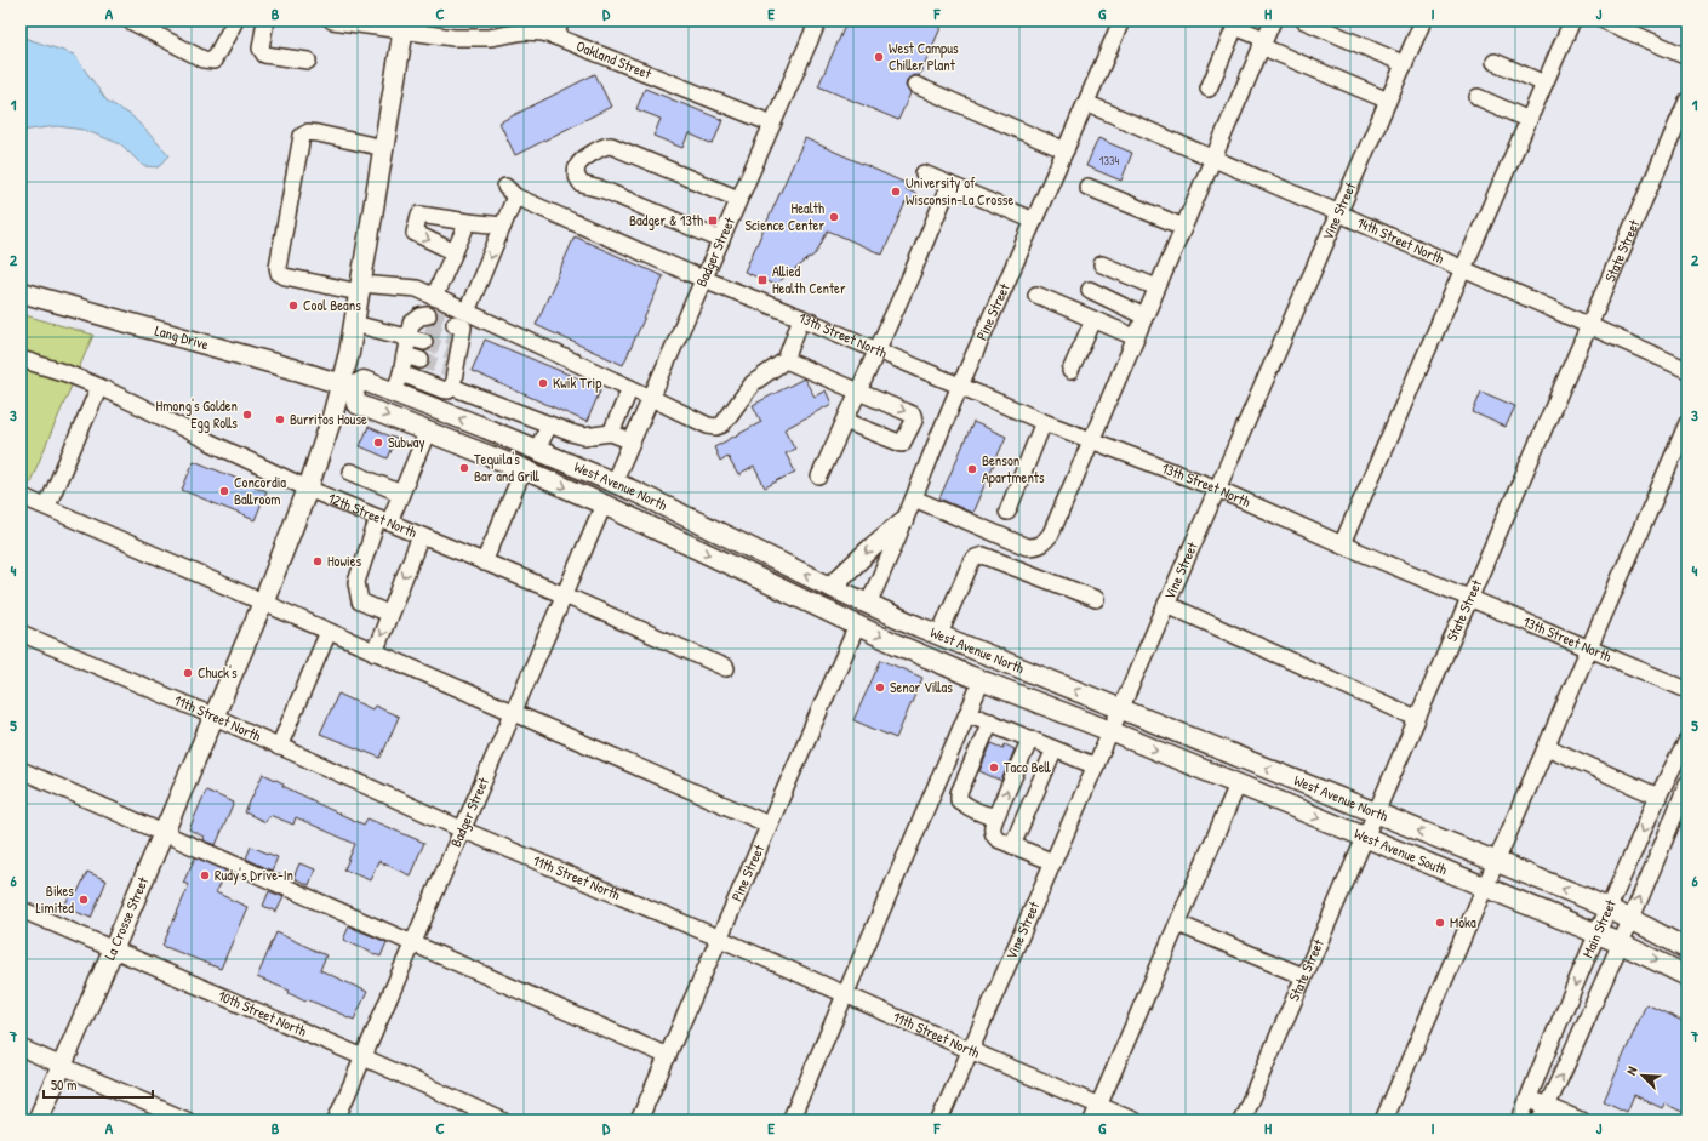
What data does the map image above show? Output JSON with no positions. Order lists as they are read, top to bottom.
{
  "streets": {
    "main road": [
      "Lang Drive",
      "West Avenue North",
      "West Avenue South",
      "La Crosse Street"
    ],
    "street": [
      "Oakland Street",
      "Vine Street",
      "14th Street North",
      "Badger Street",
      "State Street",
      "Pine Street",
      "13th Street North",
      "12th Street North",
      "11th Street North",
      "Main Street",
      "10th Street North"
    ]
  },
  "crossings": [
    ["Oakland Street", "Badger Street"],
    ["Oakland Street", "La Crosse Street"],
    ["Vine Street", "14th Street North"],
    ["Vine Street", "13th Street North"],
    ["Vine Street", "West Avenue North"],
    ["Vine Street", "11th Street North"],
    ["Vine Street", "West Avenue South"],
    ["14th Street North", "State Street"],
    ["14th Street North", "Pine Street"],
    ["Badger Street", "13th Street North"],
    ["Badger Street", "West Avenue North"],
    ["Badger Street", "12th Street North"],
    ["Badger Street", "11th Street North"],
    ["Badger Street", "10th Street North"],
    ["State Street", "13th Street North"],
    ["State Street", "West Avenue North"],
    ["State Street", "West Avenue South"],
    ["Pine Street", "13th Street North"],
    ["Pine Street", "West Avenue North"],
    ["Pine Street", "11th Street North"],
    ["Lang Drive", "West Avenue North"],
    ["Lang Drive", "La Crosse Street"],
    ["West Avenue North", "West Avenue South"],
    ["West Avenue North", "La Crosse Street"],
    ["West Avenue North", "Main Street"],
    ["12th Street North", "La Crosse Street"],
    ["11th Street North", "La Crosse Street"],
    ["West Avenue South", "Main Street"],
    ["La Crosse Street", "10th Street North"]
  ],
  "one_way": ["West Avenue South"],
  "places": {
    "other": [
      "West Campus Chiller Plant",
      "University of Wisconsin-La Crosse",
      "Health Science Center",
      "Cool Beans",
      "Kwik Trip",
      "Hmong's Golden Egg Rolls",
      "Burritos House",
      "Subway",
      "Tequila's Bar and Grill",
      "Benson Apartments",
      "Concordia Ballroom",
      "Howies",
      "Chuck's",
      "Senor Villas",
      "Taco Bell",
      "Rudy's Drive-In",
      "Bikes Limited",
      "Moka"
    ],
    "transit": ["Badger & 13th", "Allied Health Center"]
  },
  "house_numbers": ["1334"],
  "scale_bar": "50 m",
  "north": "top left",
  "grid": {
    "columns": [
      "A",
      "B",
      "C",
      "D",
      "E",
      "F",
      "G",
      "H",
      "I",
      "J"
    ],
    "rows": [
      "1",
      "2",
      "3",
      "4",
      "5",
      "6",
      "7"
    ]
  }
}
